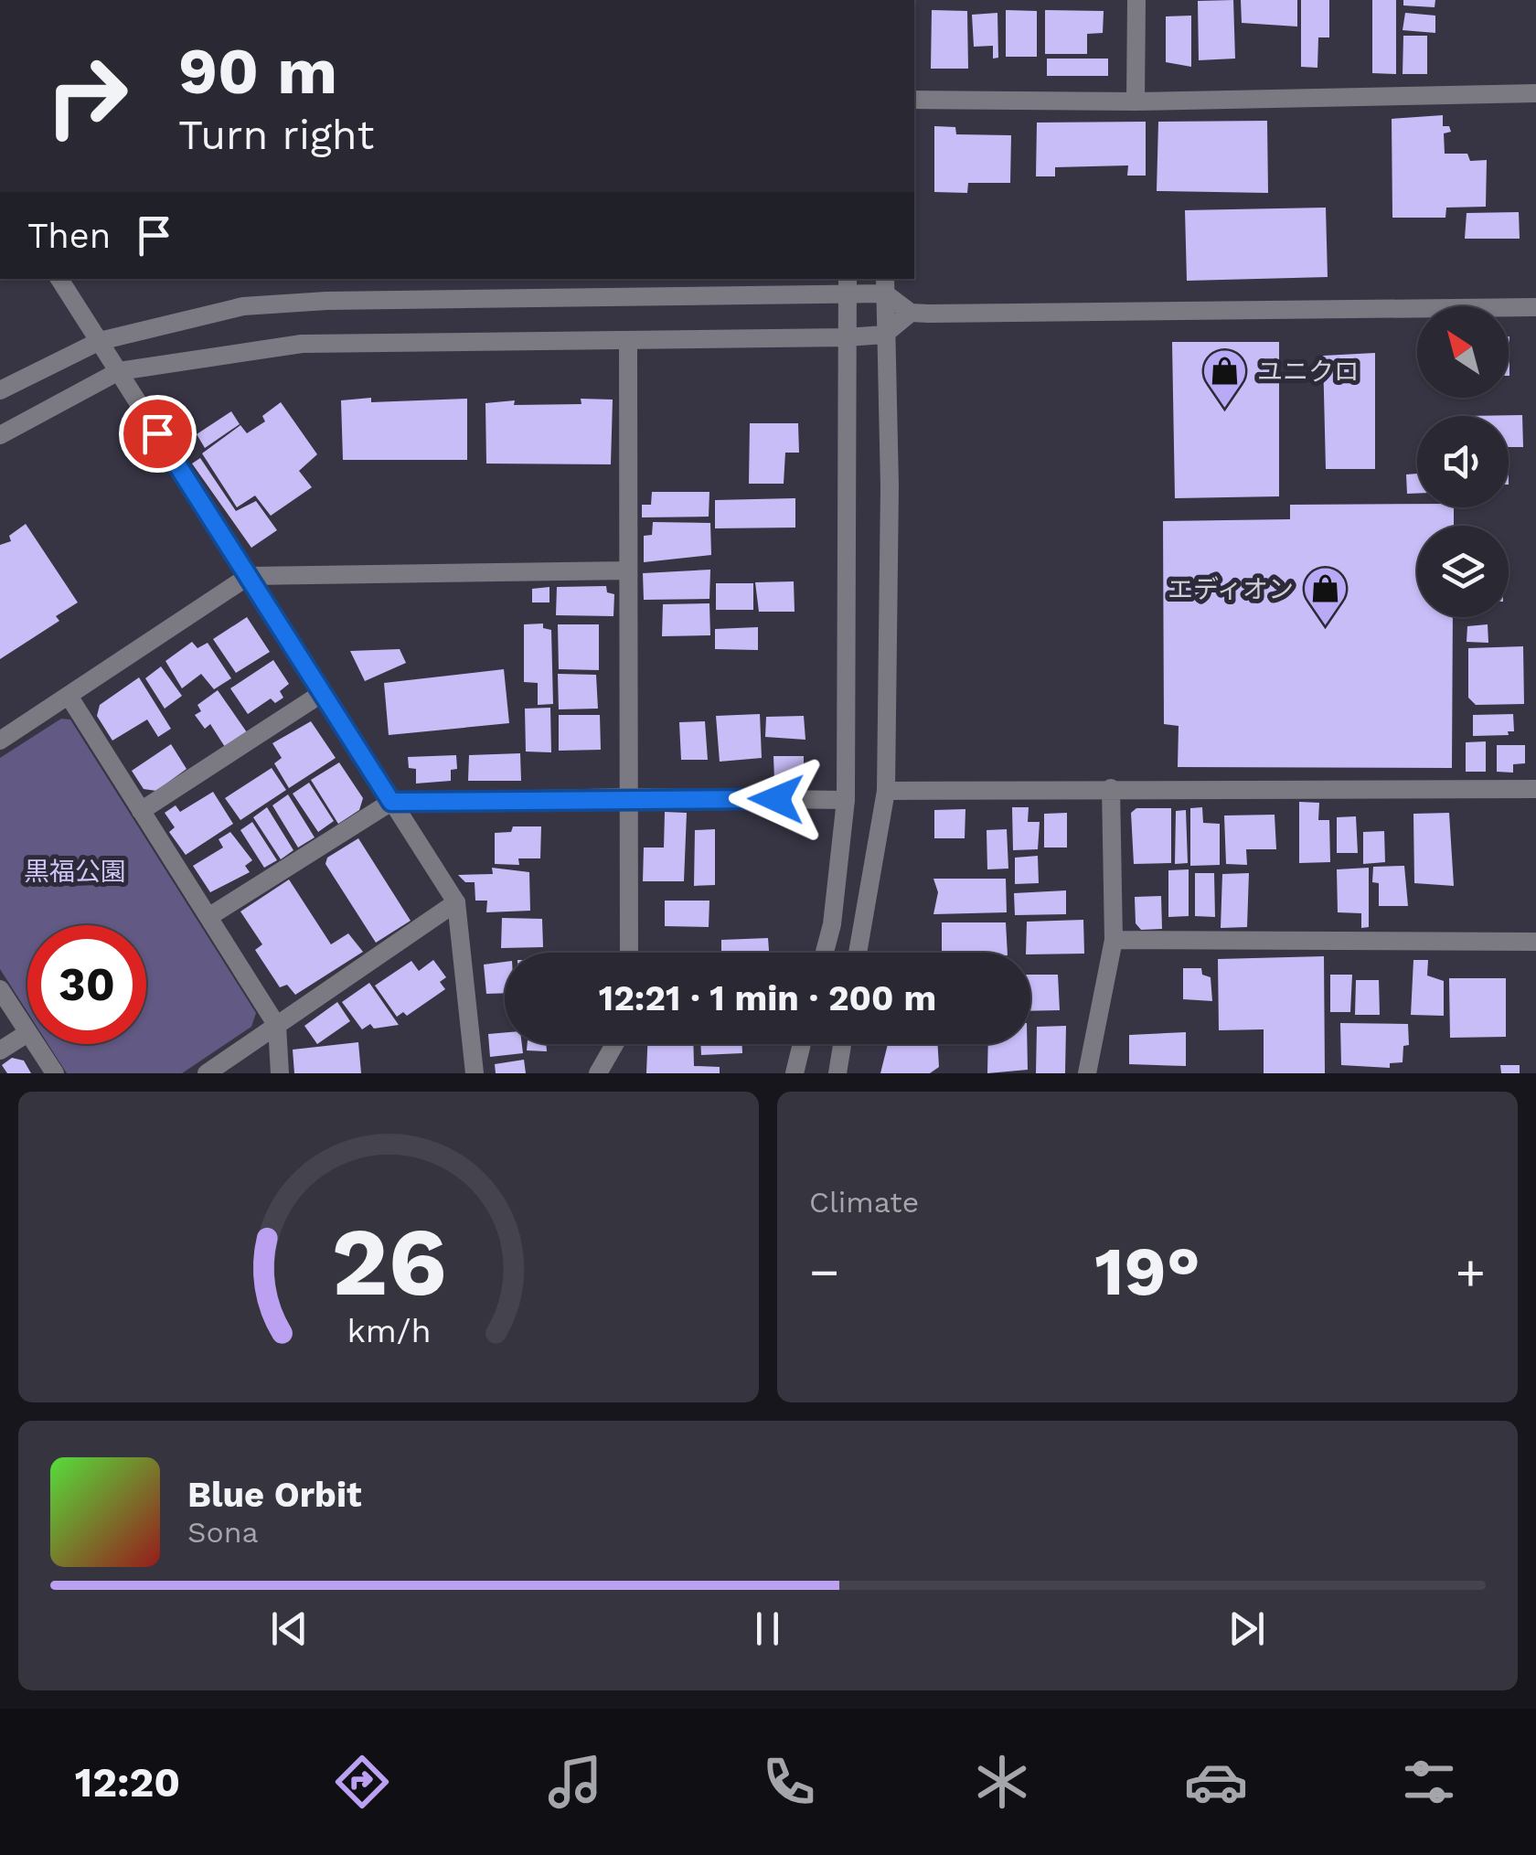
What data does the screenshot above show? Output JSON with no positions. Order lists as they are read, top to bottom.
{
  "parks": ["黒福公園"],
  "places": {
    "shop": ["ユニクロ", "エディオン"]
  },
  "north": "top left",
  "page": {
    "turn": ["90 m", "Turn right"],
    "then": "Then",
    "limit": "30",
    "trip": "12:21 · 1 min · 200 m",
    "tile": "Climate",
    "heat": ["−", "19°", "+"],
    "song": ["Blue Orbit", "Sona"],
    "tabs": "12:20",
    "gauge": ["26", "km/h"]
  }
}
